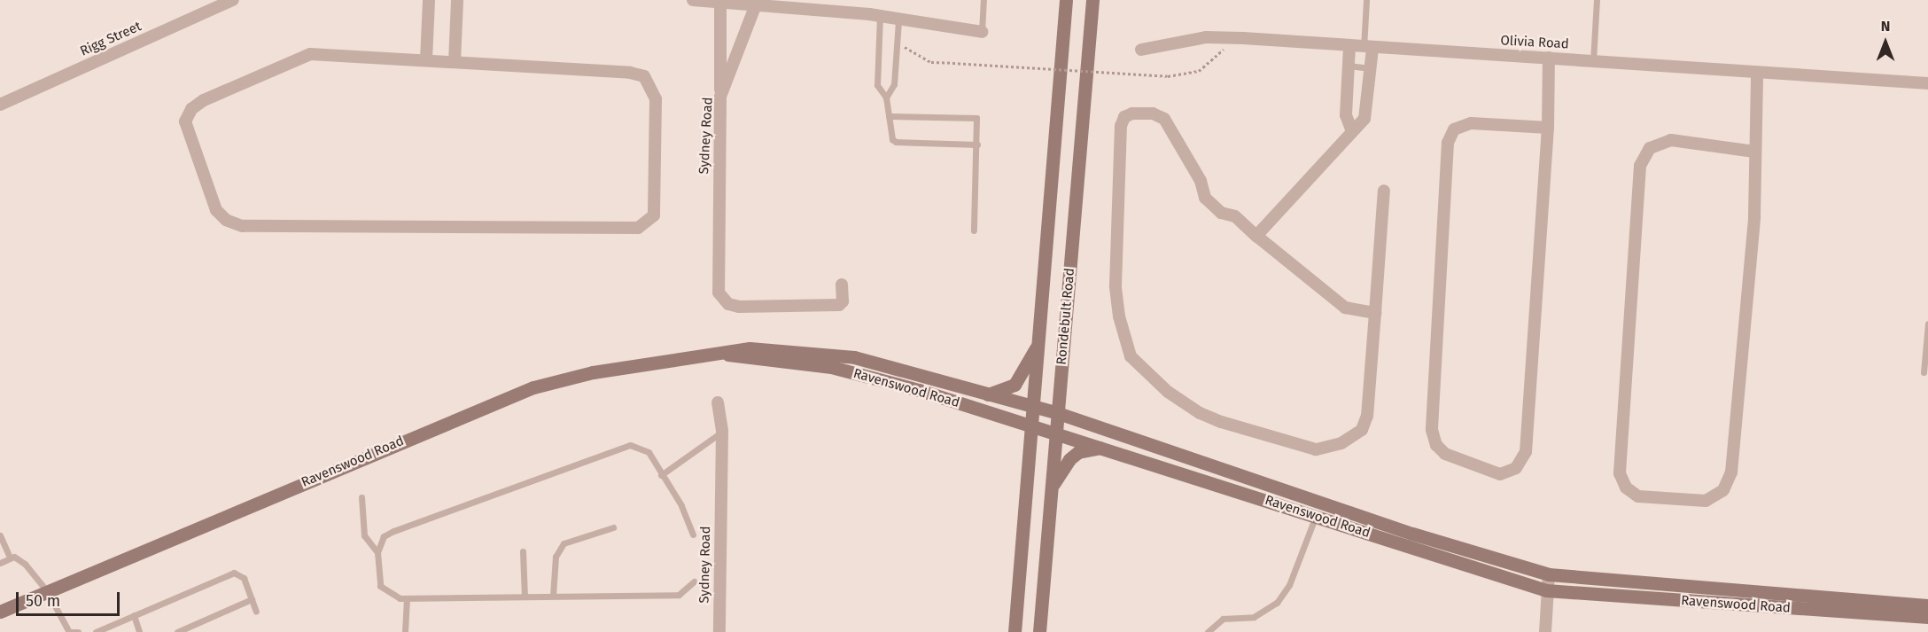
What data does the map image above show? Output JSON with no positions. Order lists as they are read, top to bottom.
{
  "streets": {
    "street": [
      "Rigg Street",
      "Olivia Road",
      "Sydney Road",
      "Rondebult Road",
      "Ravenswood Road"
    ]
  },
  "crossings": [
    ["Rondebult Road", "Ravenswood Road"]
  ],
  "scale_bar": "50 m",
  "north": "top"
}
